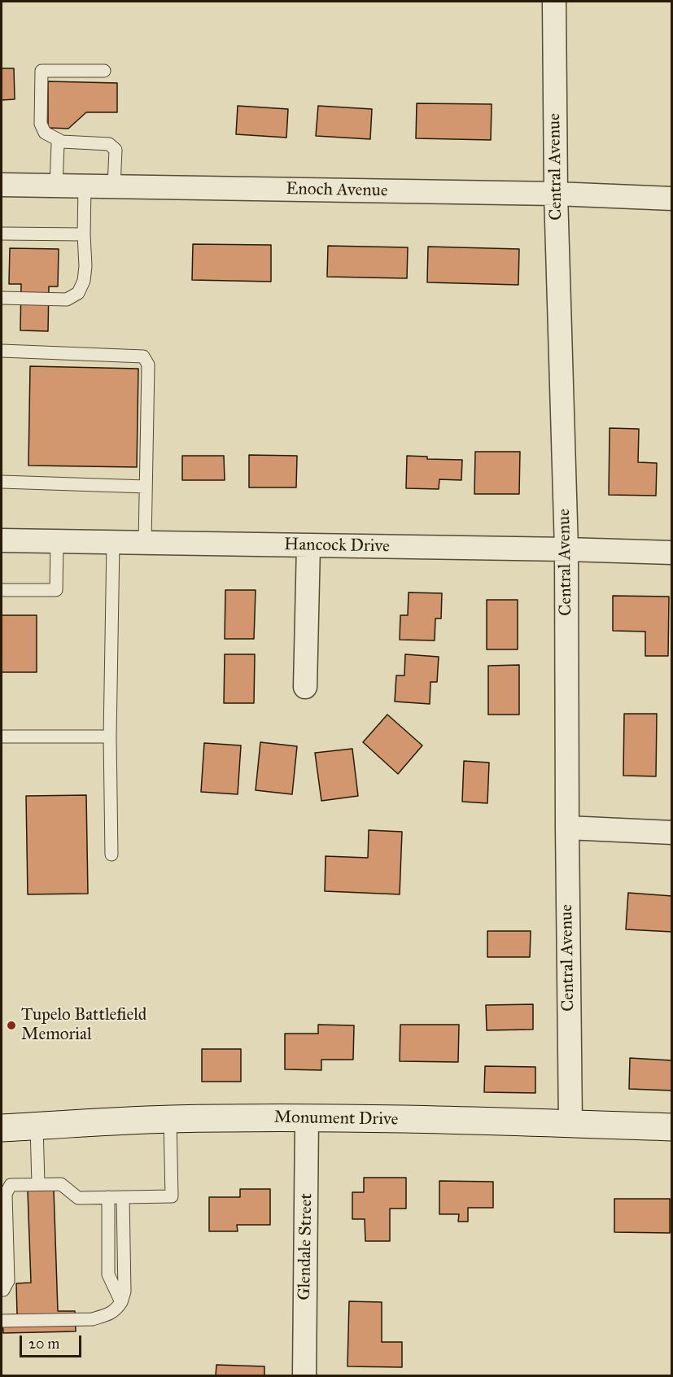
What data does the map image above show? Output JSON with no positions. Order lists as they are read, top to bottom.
{
  "streets": {
    "street": [
      "Central Avenue",
      "Enoch Avenue",
      "Hancock Drive",
      "Monument Drive",
      "Glendale Street"
    ]
  },
  "crossings": [
    ["Central Avenue", "Enoch Avenue"],
    ["Central Avenue", "Hancock Drive"],
    ["Central Avenue", "Monument Drive"],
    ["Monument Drive", "Glendale Street"]
  ],
  "places": ["Tupelo Battlefield Memorial"],
  "scale_bar": "20 m"
}
